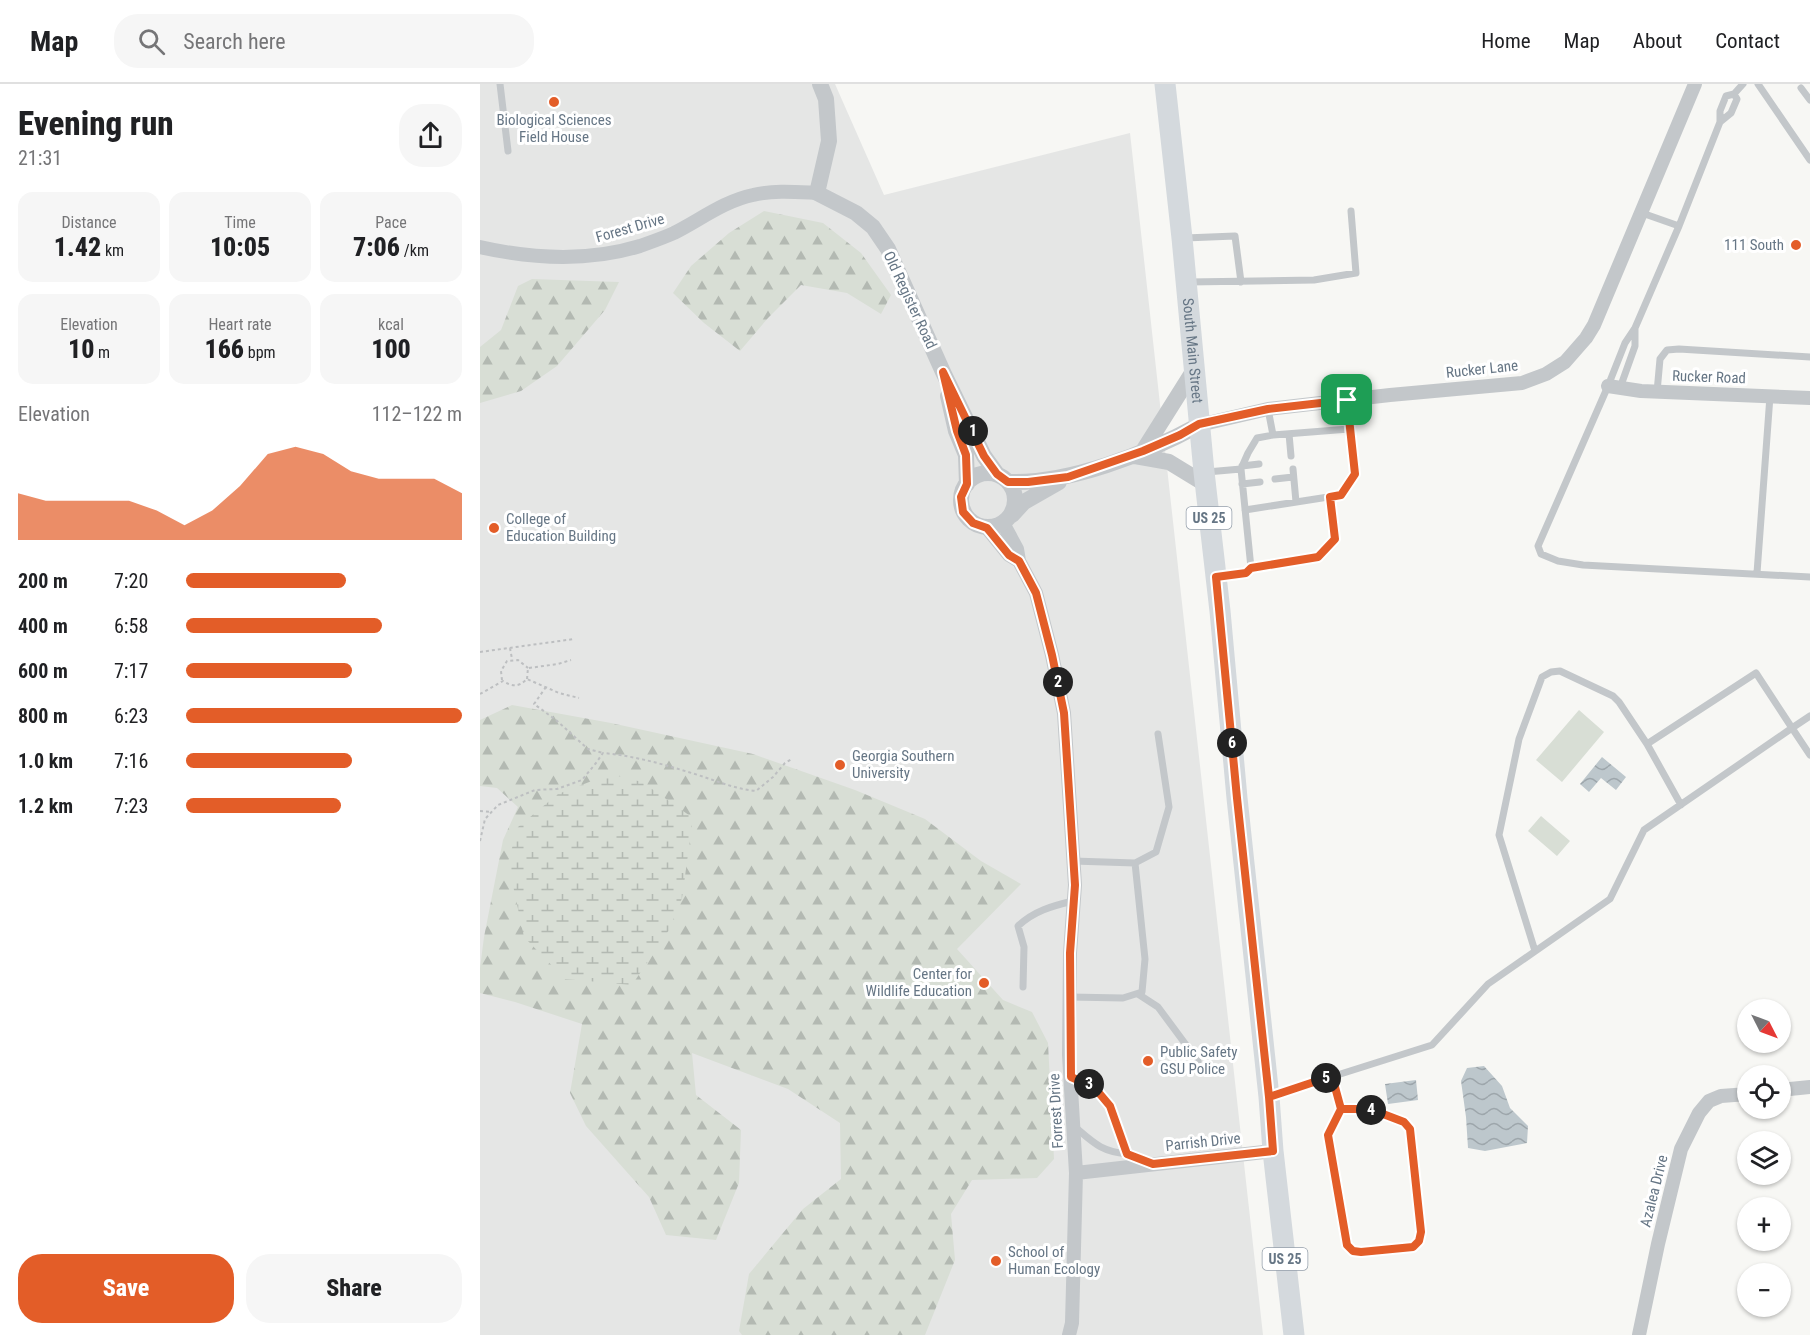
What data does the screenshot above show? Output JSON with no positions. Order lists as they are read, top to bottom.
{
  "streets": {
    "main road": ["South Main Street", "US 25"],
    "street": [
      "Forest Drive",
      "Old Register Road",
      "Rucker Lane",
      "Rucker Road",
      "Forrest Drive",
      "Parrish Drive",
      "Azalea Drive"
    ]
  },
  "crossings": [
    ["Forest Drive", "Old Register Road"],
    ["Old Register Road", "Forrest Drive"],
    ["South Main Street", "Rucker Lane"],
    ["South Main Street", "Parrish Drive"],
    ["Forrest Drive", "Parrish Drive"]
  ],
  "places": [
    "Biological Sciences Field House",
    "111 South",
    "College of Education Building",
    "Georgia Southern University",
    "Center for Wildlife Education",
    "Public Safety GSU Police",
    "School of Human Ecology"
  ],
  "north": "bottom right",
  "page": {
    "header": "Map",
    "search": "Search here",
    "nav": [
      "Home",
      "Map",
      "About",
      "Contact"
    ],
    "heading": ["Evening run", "21:31"],
    "stats": [
      ["Distance", "1.42 km"],
      ["Time", "10:05"],
      ["Pace", "7:06 /km"],
      ["Elevation", "10 m"],
      ["Heart rate", "166 bpm"],
      ["kcal", "100"]
    ],
    "chart": ["Elevation", "112–122 m"],
    "pins": [
      "1",
      "2",
      "6",
      "5",
      "3",
      "4"
    ],
    "list": [
      {
        "name": "200 m",
        "note": "7:20"
      },
      {
        "name": "400 m",
        "note": "6:58"
      },
      {
        "name": "600 m",
        "note": "7:17"
      },
      {
        "name": "800 m",
        "note": "6:23"
      },
      {
        "name": "1.0 km",
        "note": "7:16"
      },
      {
        "name": "1.2 km",
        "note": "7:23"
      }
    ],
    "map_buttons": ["+", "−"],
    "buttons": ["Save", "Share"]
  }
}
